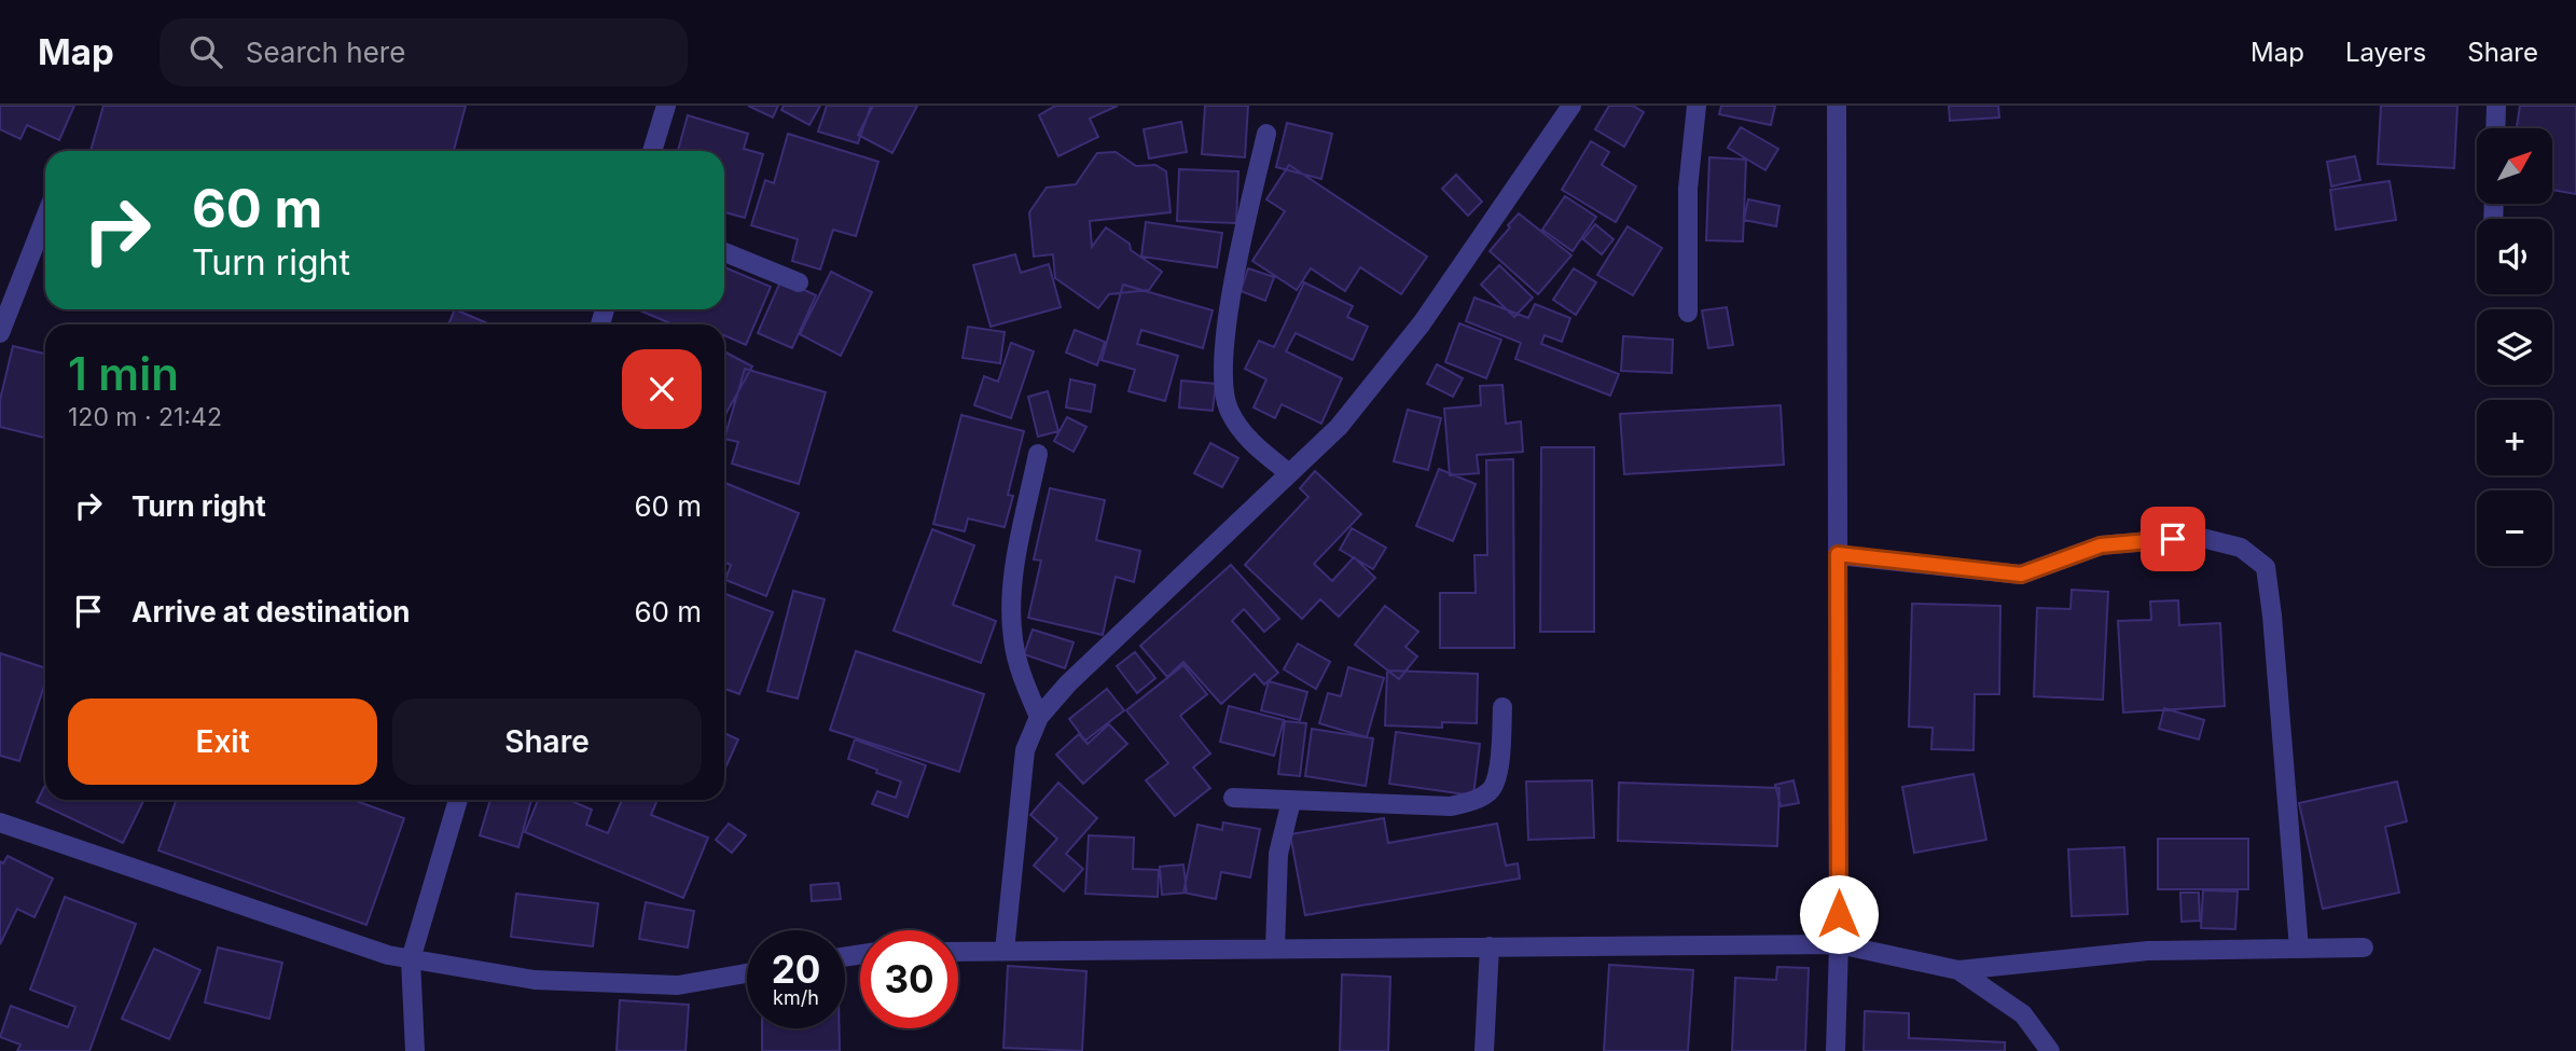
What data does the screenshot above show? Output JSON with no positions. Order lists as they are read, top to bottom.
{
  "north": "top right",
  "page": {
    "header": "Map",
    "search": "Search here",
    "nav": ["Map", "Layers", "Share"],
    "map_buttons": ["+", "−"],
    "turn": ["60 m", "Turn right"],
    "heading": ["1 min", "120 m · 21:42"],
    "list": [
      {
        "name": "Turn right",
        "value": "60 m"
      },
      {
        "name": "Arrive at destination",
        "value": "60 m"
      }
    ],
    "buttons": ["Exit", "Share"],
    "speed": "20 km/h",
    "limit": "30"
  }
}
